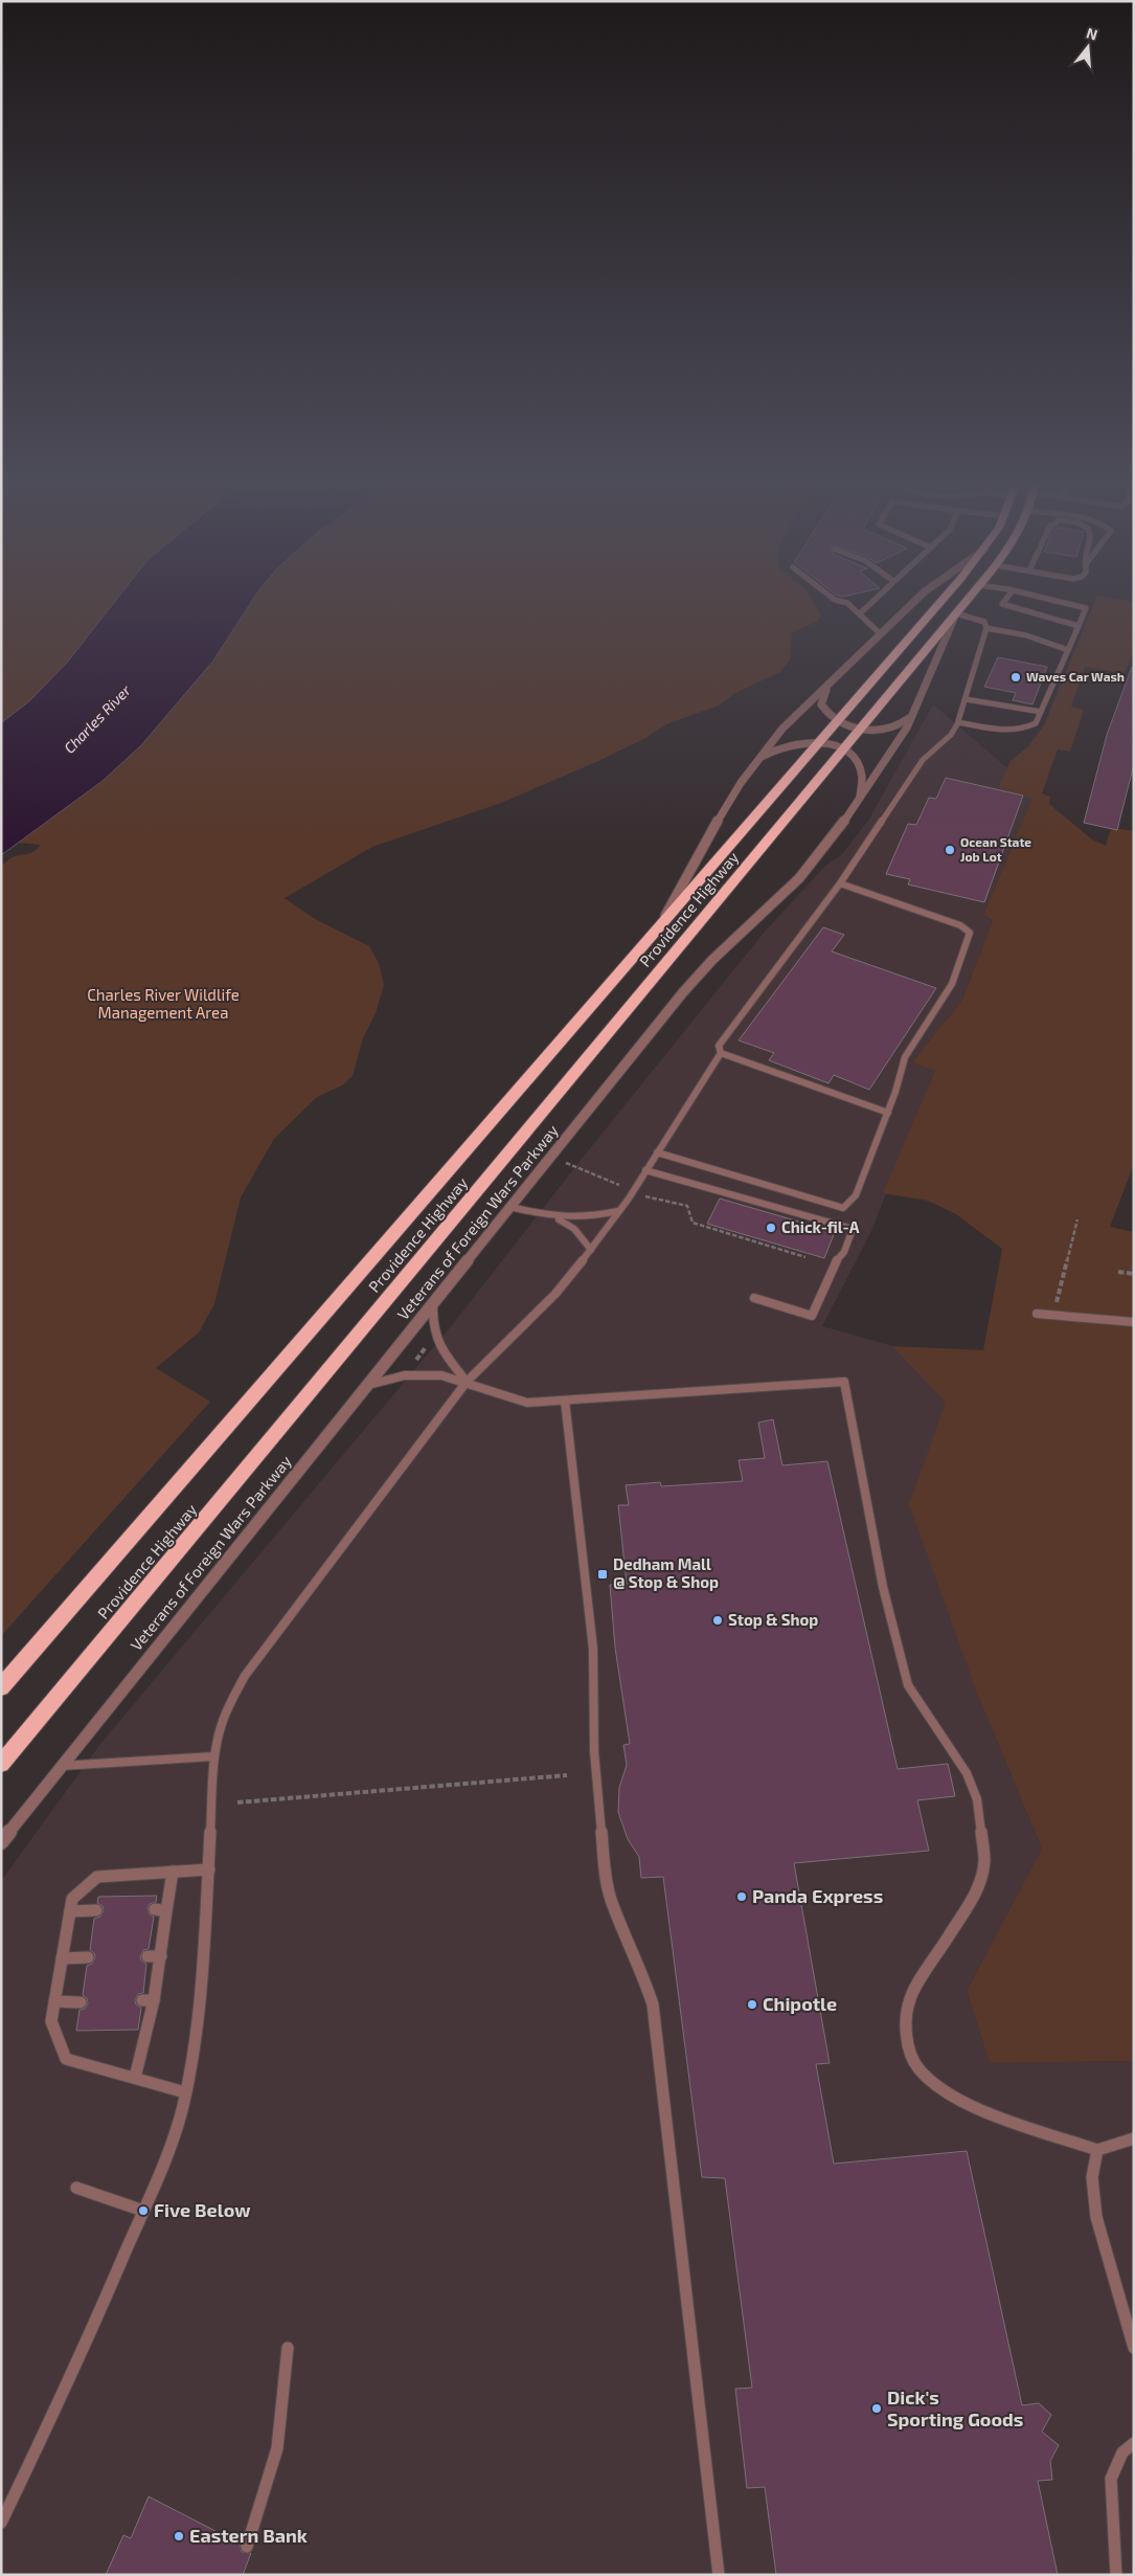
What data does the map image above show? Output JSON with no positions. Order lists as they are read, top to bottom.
{
  "streets": {
    "highway": ["Providence Highway", "Veterans of Foreign Wars Parkway"]
  },
  "crossings": [
    ["Providence Highway", "Veterans of Foreign Wars Parkway"]
  ],
  "water": ["Charles River"],
  "parks": ["Charles River Wildlife Management Area"],
  "places": {
    "other": [
      "Waves Car Wash",
      "Ocean State Job Lot",
      "Chick-fil-A",
      "Stop & Shop",
      "Panda Express",
      "Chipotle",
      "Five Below",
      "Dick's Sporting Goods",
      "Eastern Bank"
    ],
    "transit": ["Dedham Mall @ Stop & Shop"]
  },
  "north": "top"
}
